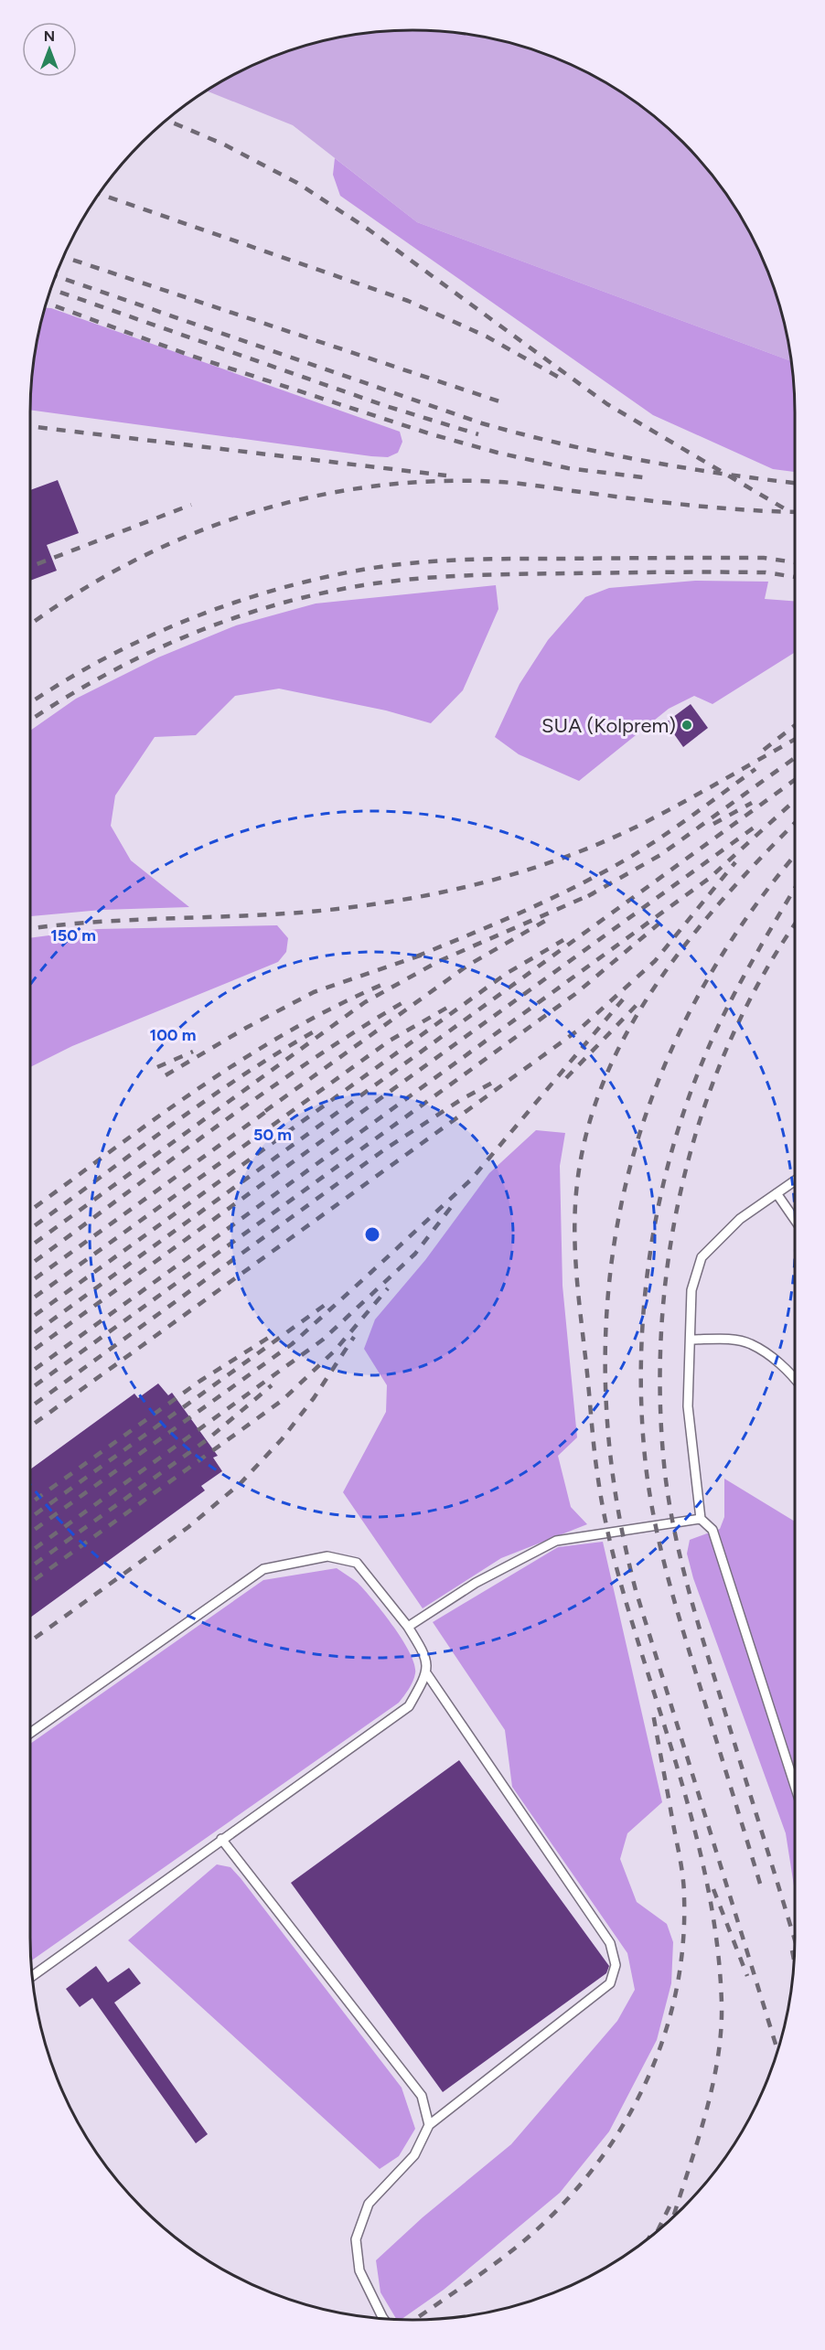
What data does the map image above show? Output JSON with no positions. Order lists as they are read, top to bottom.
{
  "places": ["SUA (Kolprem)"],
  "north": "top",
  "rings": ["150 m", "100 m", "50 m"]
}
